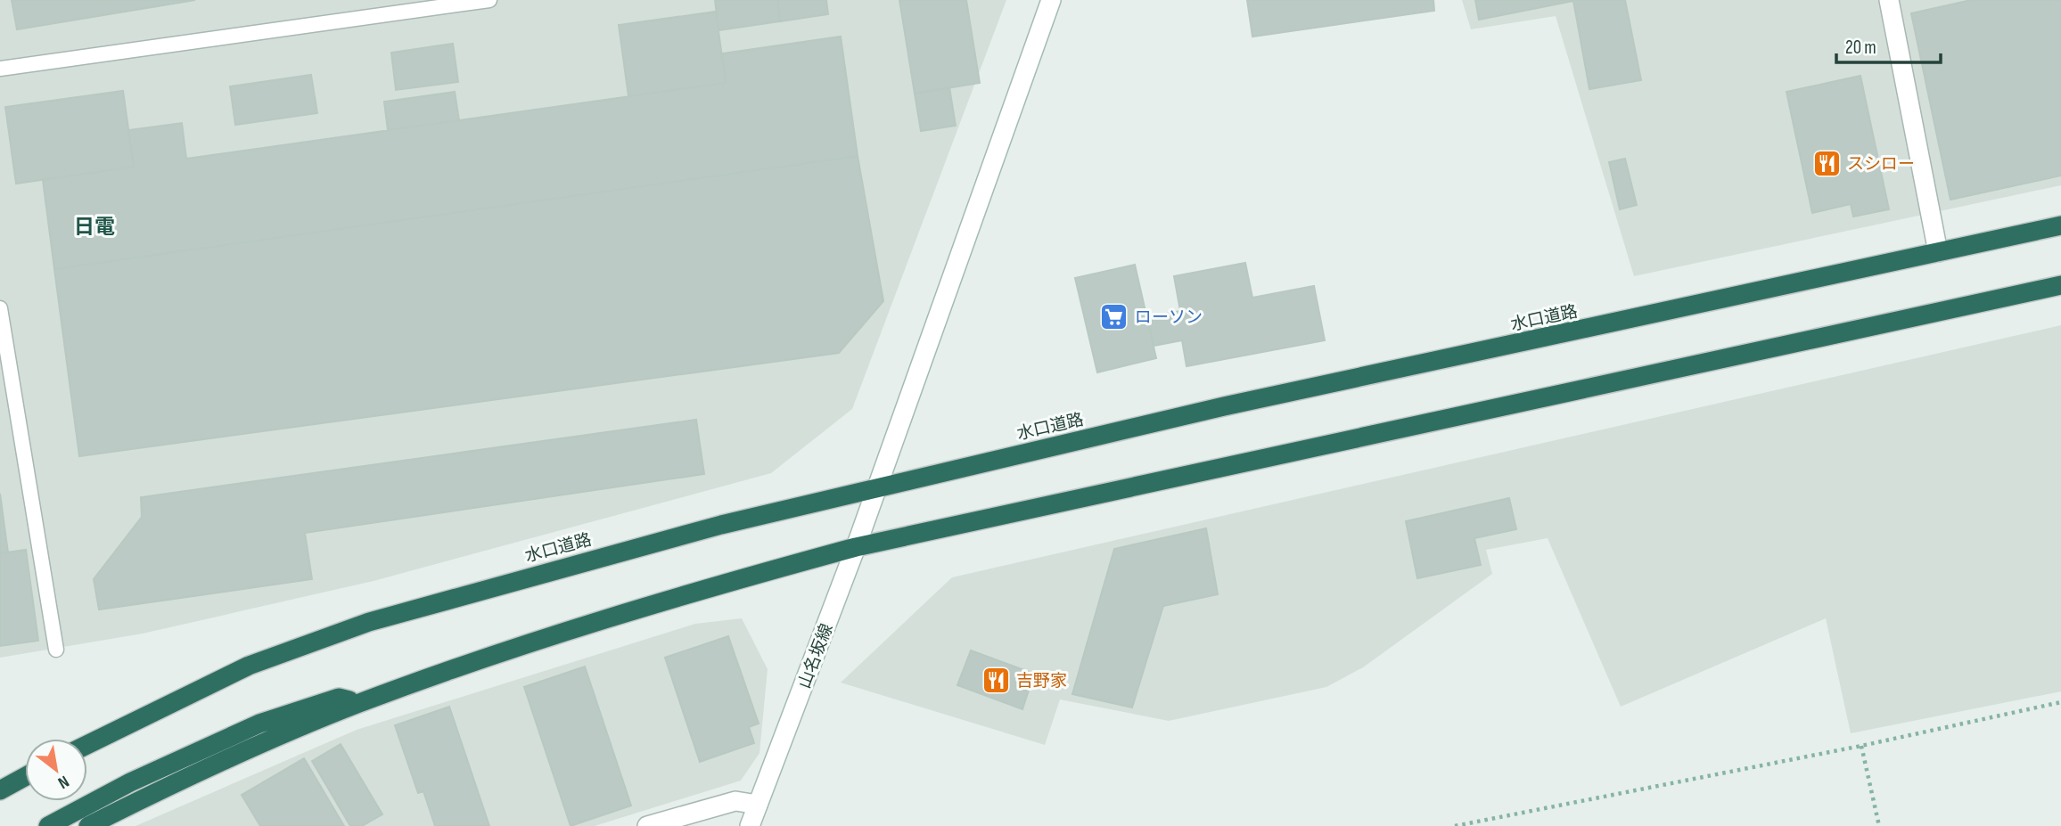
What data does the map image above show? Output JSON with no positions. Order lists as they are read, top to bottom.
{
  "streets": {
    "highway": ["水口道路"],
    "street": ["山名坂線"]
  },
  "crossings": [
    ["水口道路", "山名坂線"]
  ],
  "districts": ["日電"],
  "places": {
    "restaurant": ["スシロー", "吉野家"],
    "supermarket": ["ローソン"]
  },
  "scale_bar": "20 m",
  "north": "bottom right"
}
